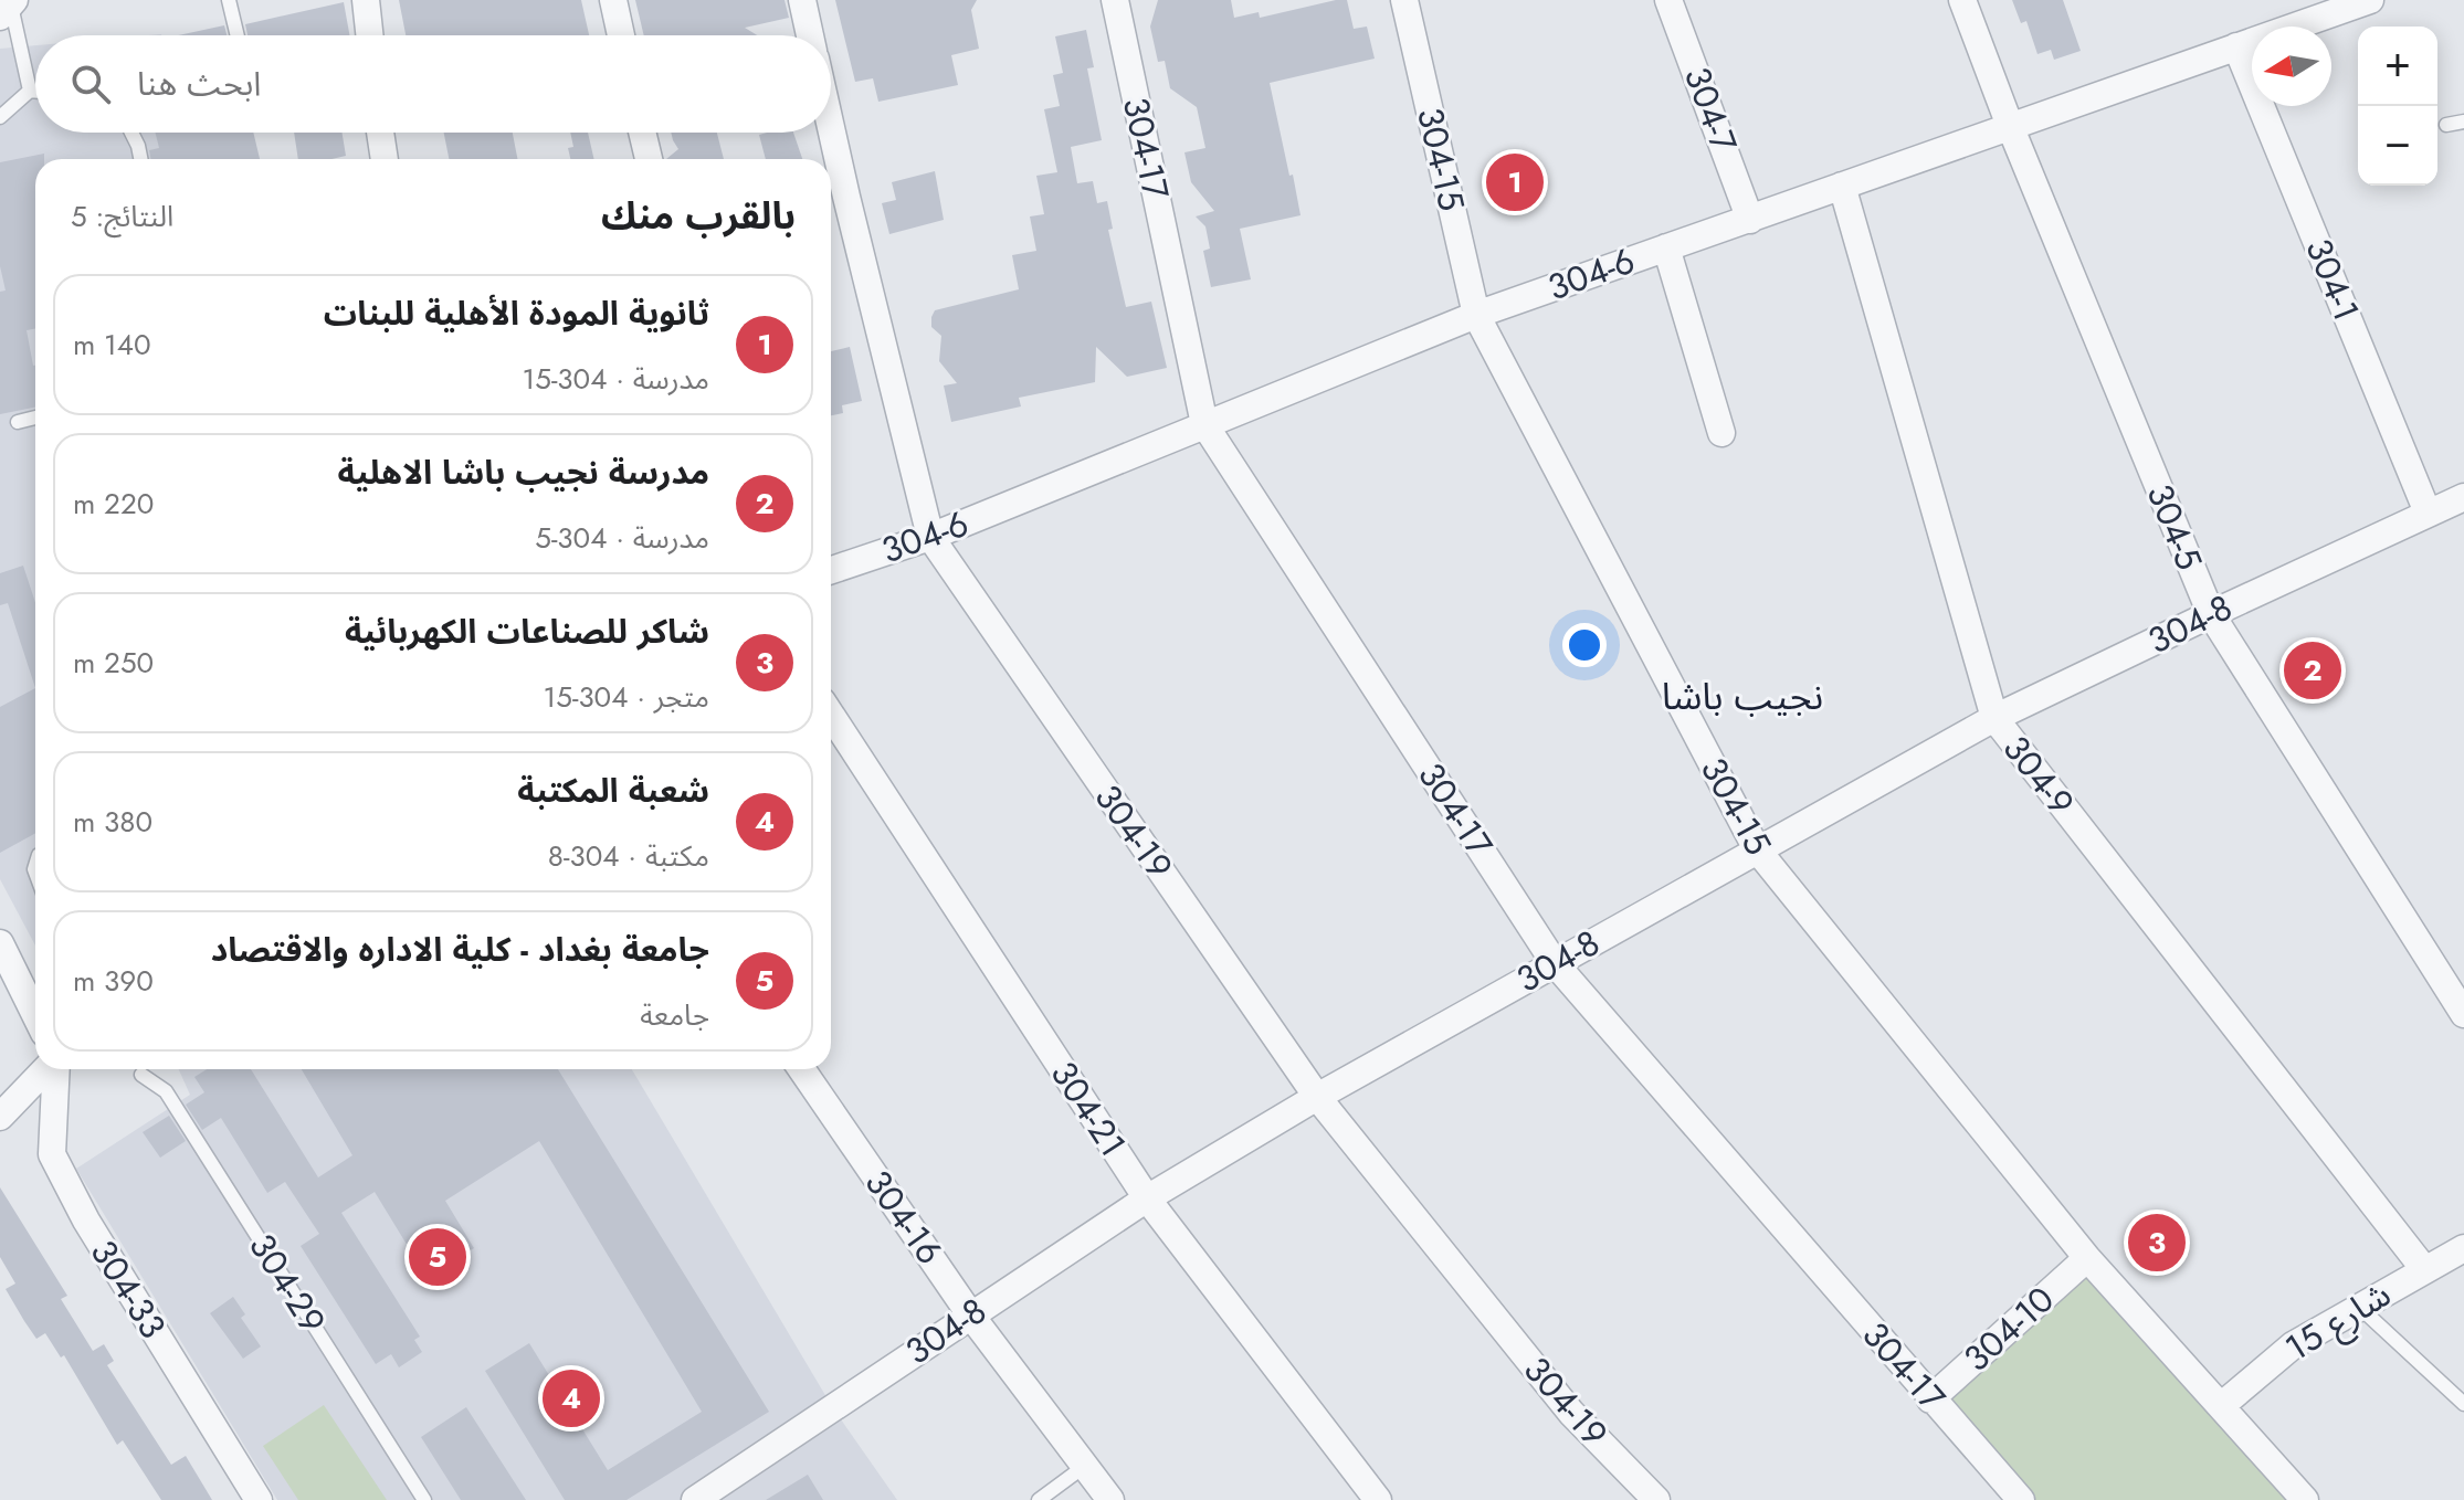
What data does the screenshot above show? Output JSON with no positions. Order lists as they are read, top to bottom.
{
  "streets": {
    "street": [
      "304-7",
      "304-17",
      "304-15",
      "304-6",
      "304-1",
      "304-5",
      "304-8",
      "304-9",
      "304-19",
      "304-21",
      "304-16",
      "304-33",
      "شارع 15",
      "304-10"
    ],
    "lane": ["304-29"]
  },
  "crossings": [
    ["304-7", "304-6"],
    ["304-17", "304-6"],
    ["304-17", "304-8"],
    ["304-17", "304-10"],
    ["304-15", "304-6"],
    ["304-15", "304-8"],
    ["304-15", "شارع 15"],
    ["304-15", "304-10"],
    ["304-6", "304-1"],
    ["304-6", "304-5"],
    ["304-6", "304-9"],
    ["304-6", "304-19"],
    ["304-1", "304-8"],
    ["304-5", "304-8"],
    ["304-8", "304-9"],
    ["304-8", "304-19"],
    ["304-8", "304-21"],
    ["304-8", "304-16"],
    ["304-9", "شارع 15"]
  ],
  "districts": ["نجيب باشا"],
  "north": "left",
  "page": {
    "map_buttons": ["+", "−"],
    "search": "ابحث هنا",
    "pins": [
      "1",
      "2",
      "3",
      "5",
      "4"
    ],
    "heading": ["بالقرب منك", "النتائج: 5"],
    "list": [
      {
        "mark": "1",
        "name": "ثانوية المودة الأهلية للبنات",
        "note": "مدرسة · 304-15",
        "value": "140 m"
      },
      {
        "mark": "2",
        "name": "مدرسة نجيب باشا الاهلية",
        "note": "مدرسة · 304-5",
        "value": "220 m"
      },
      {
        "mark": "3",
        "name": "شاكر للصناعات الكهربائية",
        "note": "متجر · 304-15",
        "value": "250 m"
      },
      {
        "mark": "4",
        "name": "شعبة المكتبة",
        "note": "مكتبة · 304-8",
        "value": "380 m"
      },
      {
        "mark": "5",
        "name": "جامعة بغداد - كلية الاداره والاقتصاد",
        "note": "جامعة",
        "value": "390 m"
      }
    ]
  }
}
